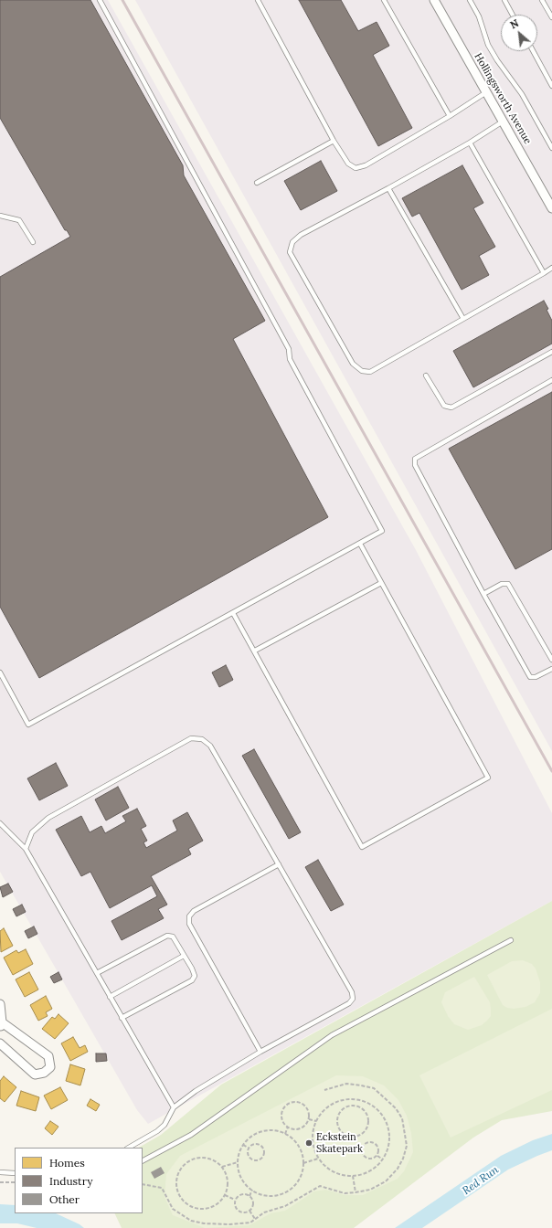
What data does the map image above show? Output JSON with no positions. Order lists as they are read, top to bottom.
{
  "streets": {
    "street": ["Hollingsworth Avenue"]
  },
  "water": ["Red Run"],
  "places": ["Eckstein Skatepark"],
  "legend": ["Homes", "Industry", "Other"],
  "north": "top left"
}
